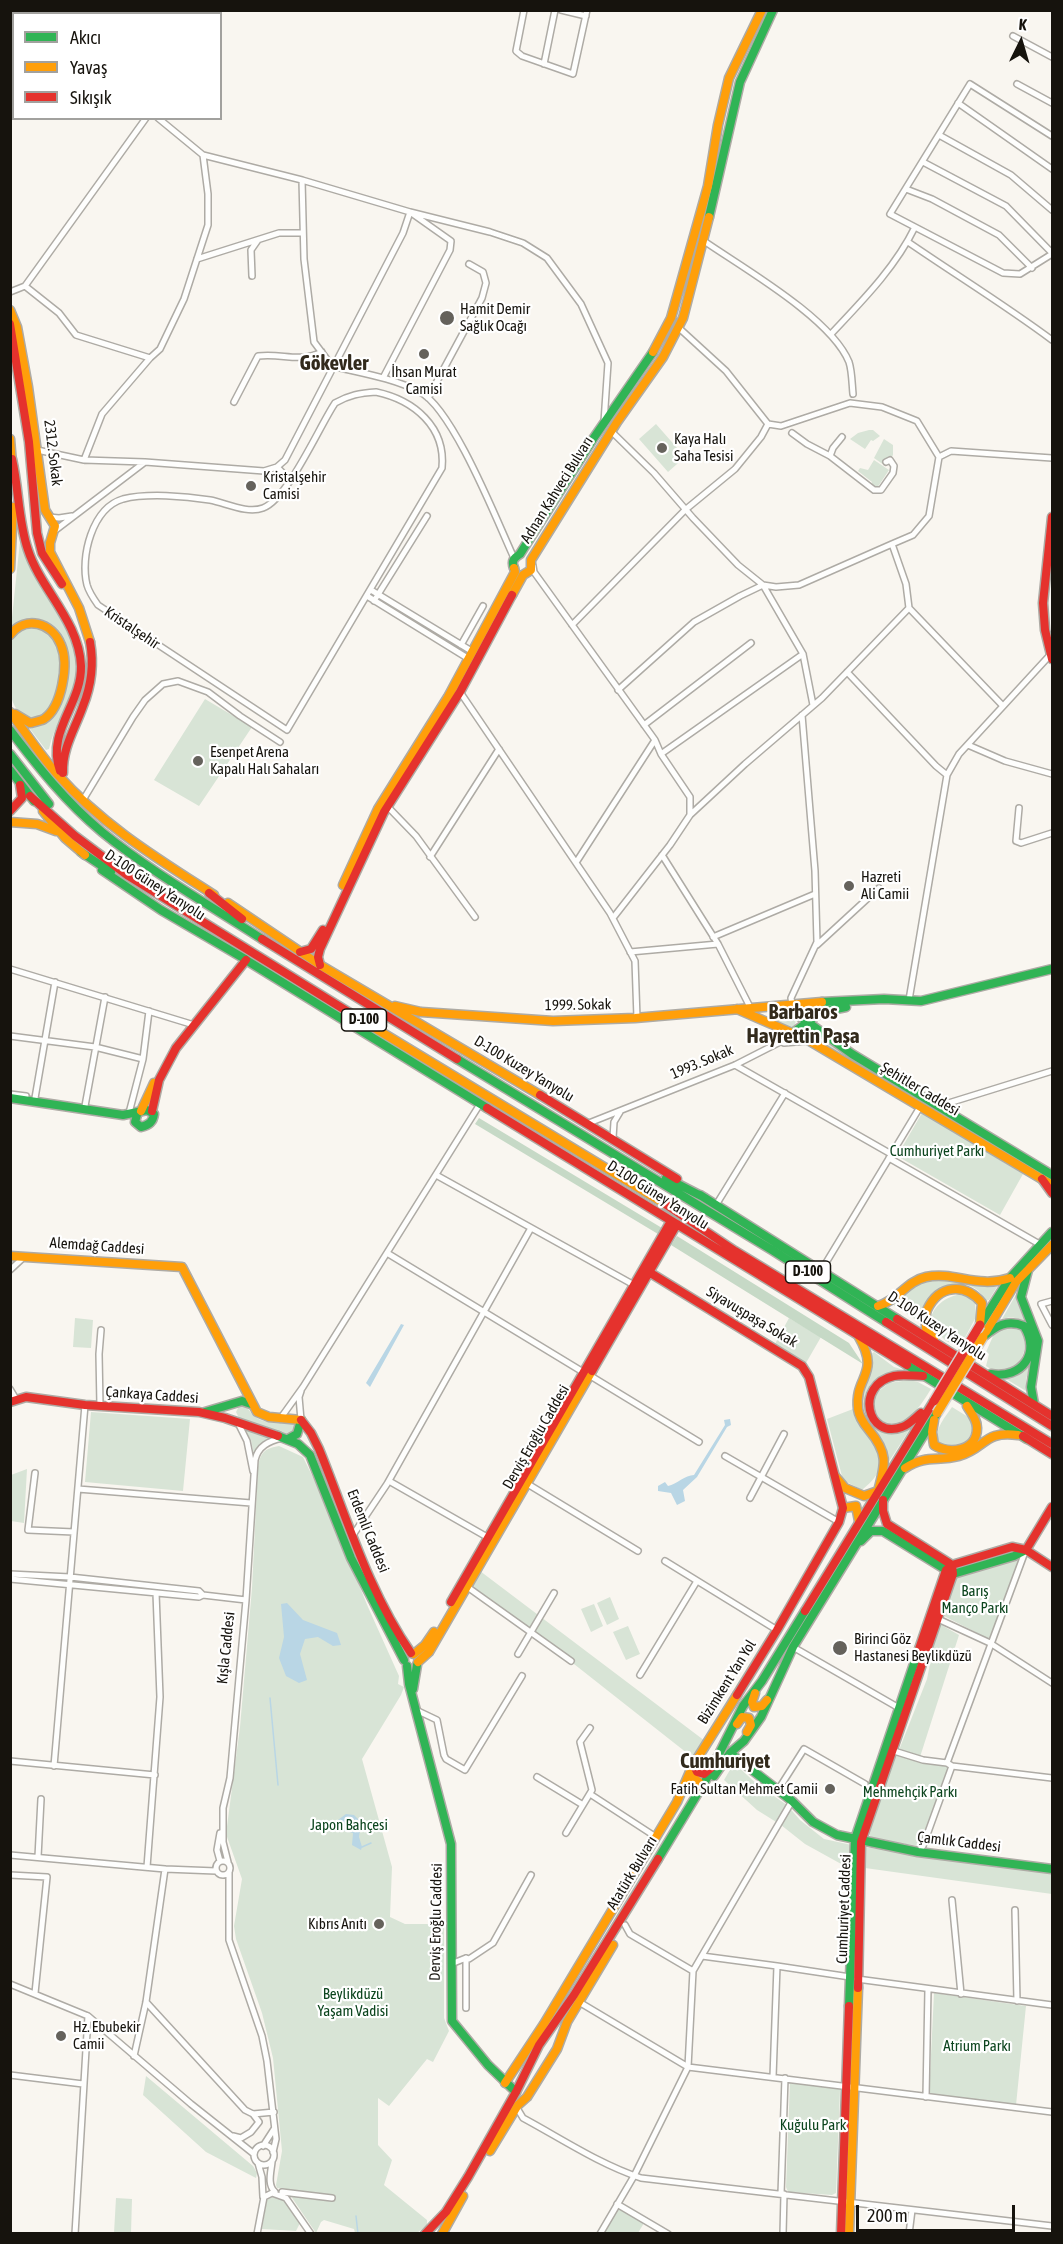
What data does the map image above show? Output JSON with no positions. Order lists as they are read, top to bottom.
{
  "streets": {
    "main road": [
      "2312. Sokak",
      "Adnan Kahveci Bulvarı",
      "D-100 Güney Yanyolu",
      "1999. Sokak",
      "D-100",
      "D-100 Kuzey Yanyolu",
      "Şehitler Caddesi",
      "Alemdağ Caddesi",
      "Siyavuşpaşa Sokak",
      "Çankaya Caddesi",
      "Derviş Eroğlu Caddesi",
      "Erdemli Caddesi",
      "Bizimkent Yan Yol",
      "Çamlık Caddesi",
      "Atatürk Bulvarı",
      "Cumhuriyet Caddesi"
    ],
    "street": ["Kristalşehir", "1993. Sokak", "Kışla Caddesi"]
  },
  "crossings": [
    ["2312. Sokak", "D-100 Kuzey Yanyolu"],
    ["Adnan Kahveci Bulvarı", "D-100 Kuzey Yanyolu"],
    ["D-100 Güney Yanyolu", "D-100"],
    ["D-100 Güney Yanyolu", "Derviş Eroğlu Caddesi"],
    ["1999. Sokak", "D-100 Kuzey Yanyolu"],
    ["1999. Sokak", "Şehitler Caddesi"],
    ["1993. Sokak", "D-100 Kuzey Yanyolu"],
    ["1993. Sokak", "Şehitler Caddesi"],
    ["Siyavuşpaşa Sokak", "Derviş Eroğlu Caddesi"],
    ["Siyavuşpaşa Sokak", "Bizimkent Yan Yol"],
    ["Çankaya Caddesi", "Erdemli Caddesi"],
    ["Derviş Eroğlu Caddesi", "Erdemli Caddesi"],
    ["Derviş Eroğlu Caddesi", "Bizimkent Yan Yol"],
    ["Derviş Eroğlu Caddesi", "Atatürk Bulvarı"],
    ["Çamlık Caddesi", "Atatürk Bulvarı"],
    ["Çamlık Caddesi", "Cumhuriyet Caddesi"]
  ],
  "districts": ["Gökevler", "Barbaros Hayrettin Paşa", "Cumhuriyet"],
  "parks": [
    "Cumhuriyet Parkı",
    "Barış Manço Parkı",
    "Mehmehçik Parkı",
    "Japon Bahçesi",
    "Beylikdüzü Yaşam Vadisi",
    "Atrium Parkı",
    "Kuğulu Park"
  ],
  "places": [
    "Hamit Demir Sağlık Ocağı",
    "İhsan Murat Camisi",
    "Kaya Halı Saha Tesisi",
    "Kristalşehir Camisi",
    "Esenpet Arena Kapalı Halı Sahaları",
    "Hazreti Ali Camii",
    "Birinci Göz Hastanesi Beylikdüzü",
    "Fatih Sultan Mehmet Camii",
    "Kıbrıs Anıtı",
    "Hz. Ebubekir Camii"
  ],
  "legend": ["Akıcı", "Yavaş", "Sıkışık"],
  "scale_bar": "200 m",
  "north": "top"
}
